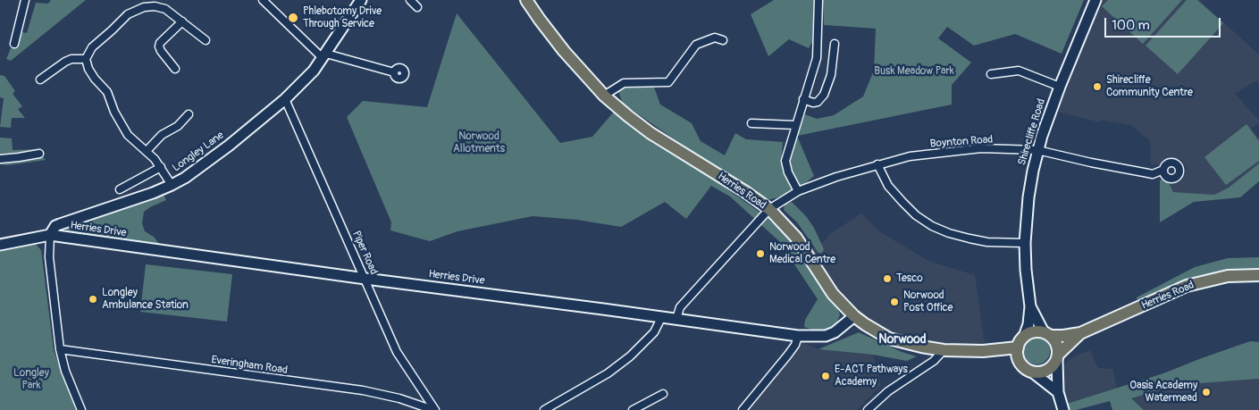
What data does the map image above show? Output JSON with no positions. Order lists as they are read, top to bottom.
{
  "streets": {
    "main road": ["Herries Road"],
    "street": [
      "Shirecliffe Road",
      "Boynton Road",
      "Longley Lane",
      "Herries Drive",
      "Piper Road",
      "Everingham Road"
    ]
  },
  "crossings": [
    ["Shirecliffe Road", "Boynton Road"],
    ["Shirecliffe Road", "Herries Road"],
    ["Boynton Road", "Herries Road"],
    ["Boynton Road", "Herries Drive"],
    ["Longley Lane", "Herries Drive"],
    ["Longley Lane", "Piper Road"],
    ["Herries Road", "Herries Drive"],
    ["Herries Drive", "Piper Road"],
    ["Piper Road", "Everingham Road"]
  ],
  "districts": ["Norwood"],
  "parks": ["Busk Meadow Park", "Norwood Allotments", "Longley Park"],
  "places": [
    "Phlebotomy Drive Through Service",
    "Shirecliffe Community Centre",
    "Norwood Medical Centre",
    "Tesco",
    "Longley Ambulance Station",
    "Norwood Post Office",
    "E-ACT Pathways Academy",
    "Oasis Academy Watermead"
  ],
  "scale_bar": "100 m"
}
